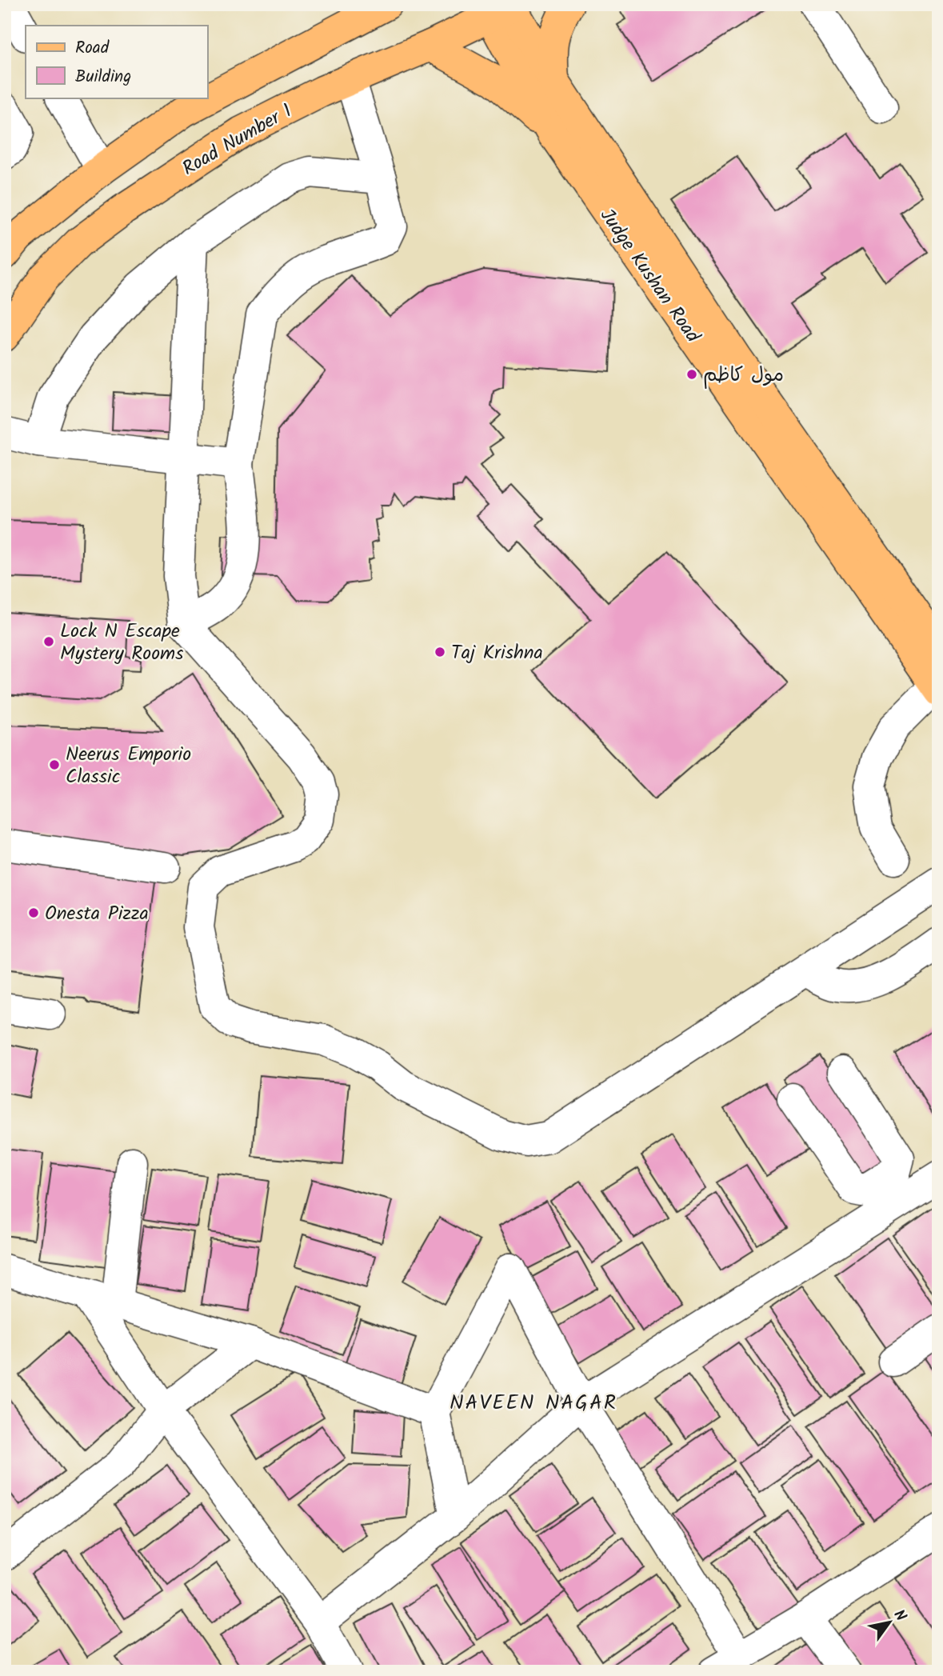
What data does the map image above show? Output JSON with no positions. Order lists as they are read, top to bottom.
{
  "streets": {
    "main road": ["Road Number 1", "Judge Kushan Road"]
  },
  "crossings": [
    ["Road Number 1", "Judge Kushan Road"]
  ],
  "districts": ["NAVEEN NAGAR"],
  "places": [
    "مول كاظم",
    "Lock N Escape Mystery Rooms",
    "Taj Krishna",
    "Neerus Emporio Classic",
    "Onesta Pizza"
  ],
  "legend": ["Road", "Building"],
  "north": "top right"
}
